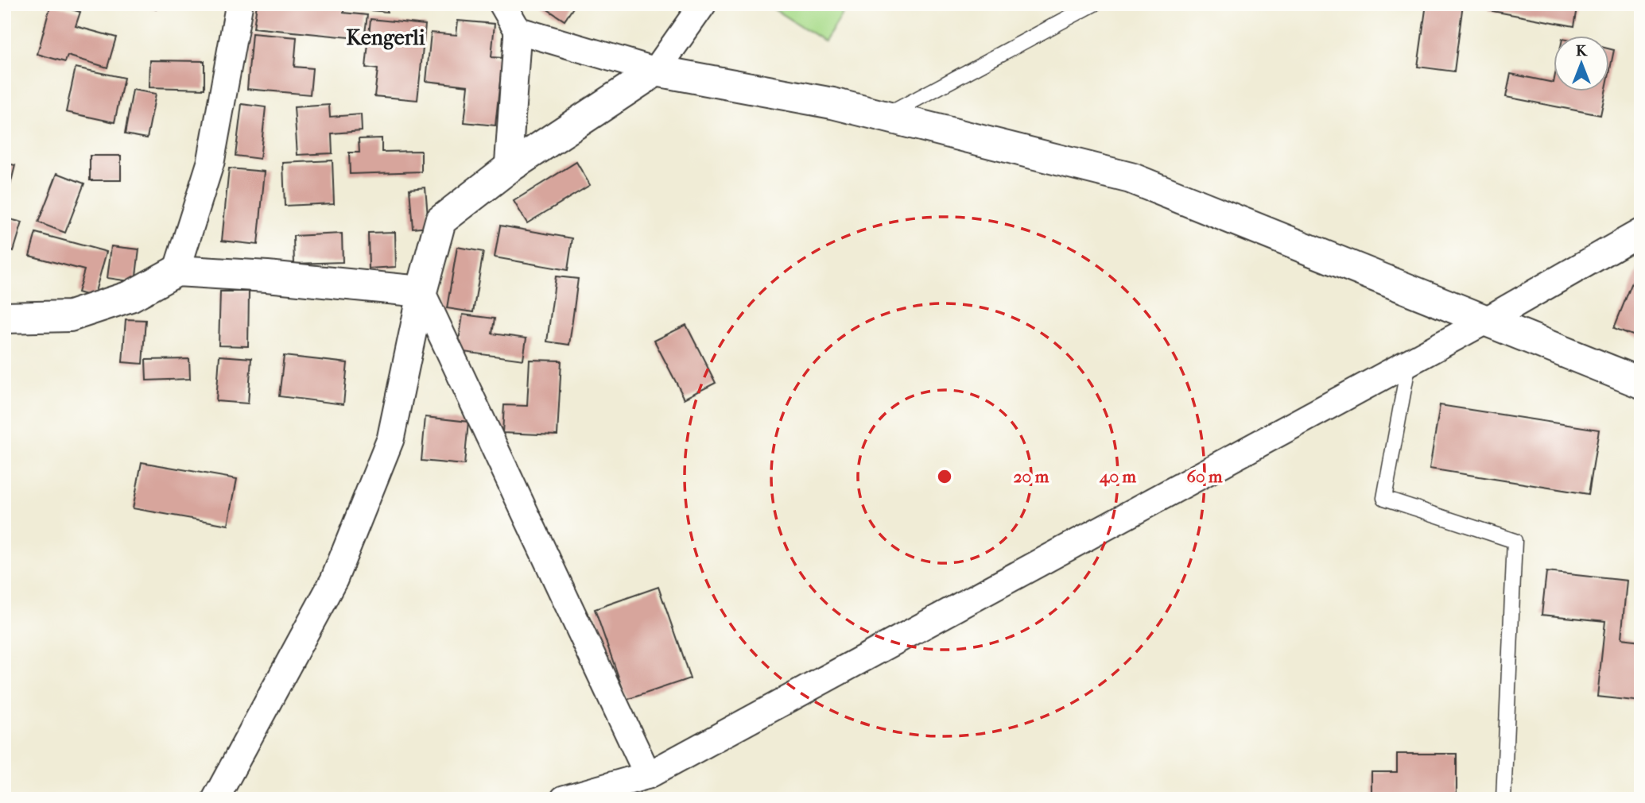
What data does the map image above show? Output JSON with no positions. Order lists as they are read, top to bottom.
{
  "districts": ["Kengerli"],
  "north": "top",
  "rings": ["20 m", "40 m", "60 m"]
}
